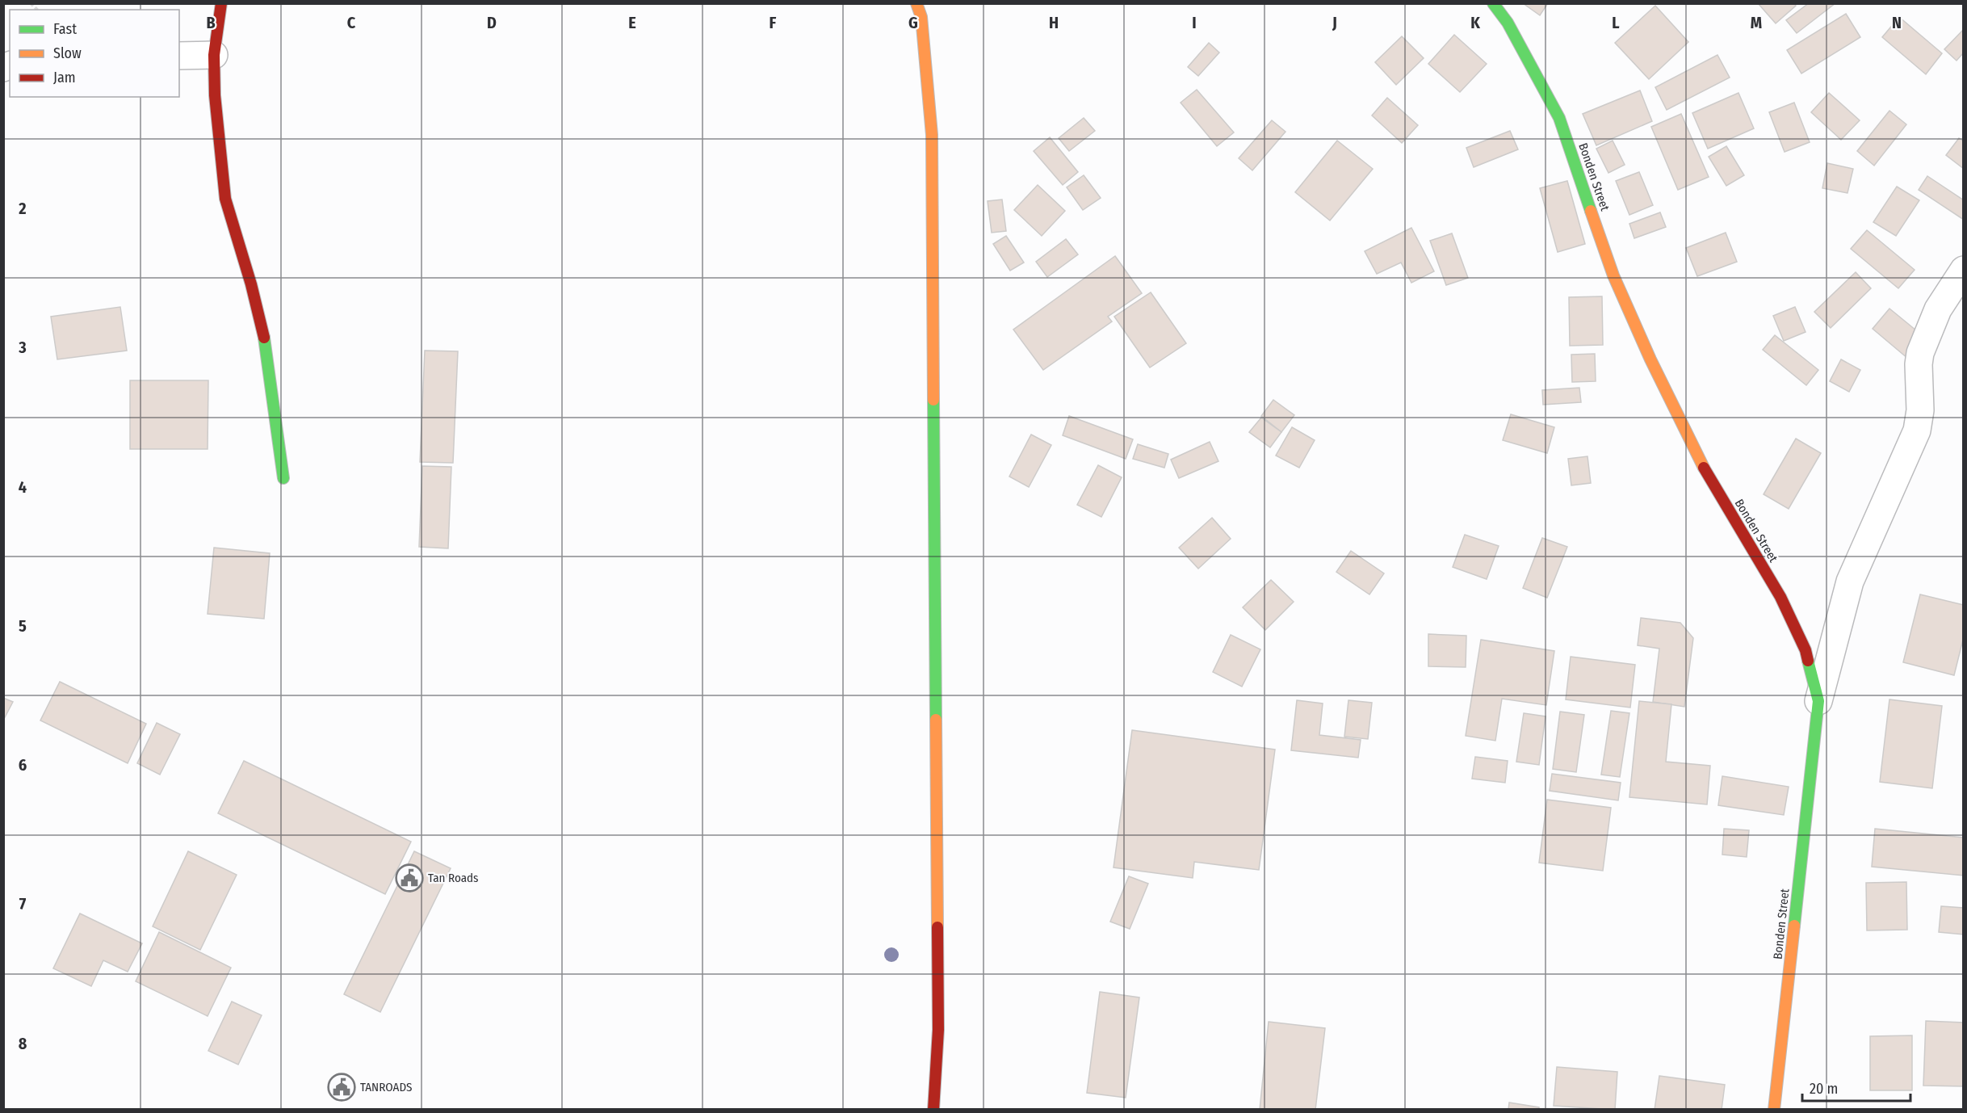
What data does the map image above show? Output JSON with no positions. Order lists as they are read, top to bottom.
{
  "streets": {
    "street": ["Bonden Street"]
  },
  "places": {
    "public building": ["Tan Roads", "TANROADS"]
  },
  "legend": ["Fast", "Slow", "Jam"],
  "scale_bar": "20 m",
  "grid": {
    "columns": [
      "B",
      "C",
      "D",
      "E",
      "F",
      "G",
      "H",
      "I",
      "J",
      "K",
      "L",
      "M",
      "N"
    ],
    "rows": [
      "2",
      "3",
      "4",
      "5",
      "6",
      "7",
      "8"
    ]
  }
}
